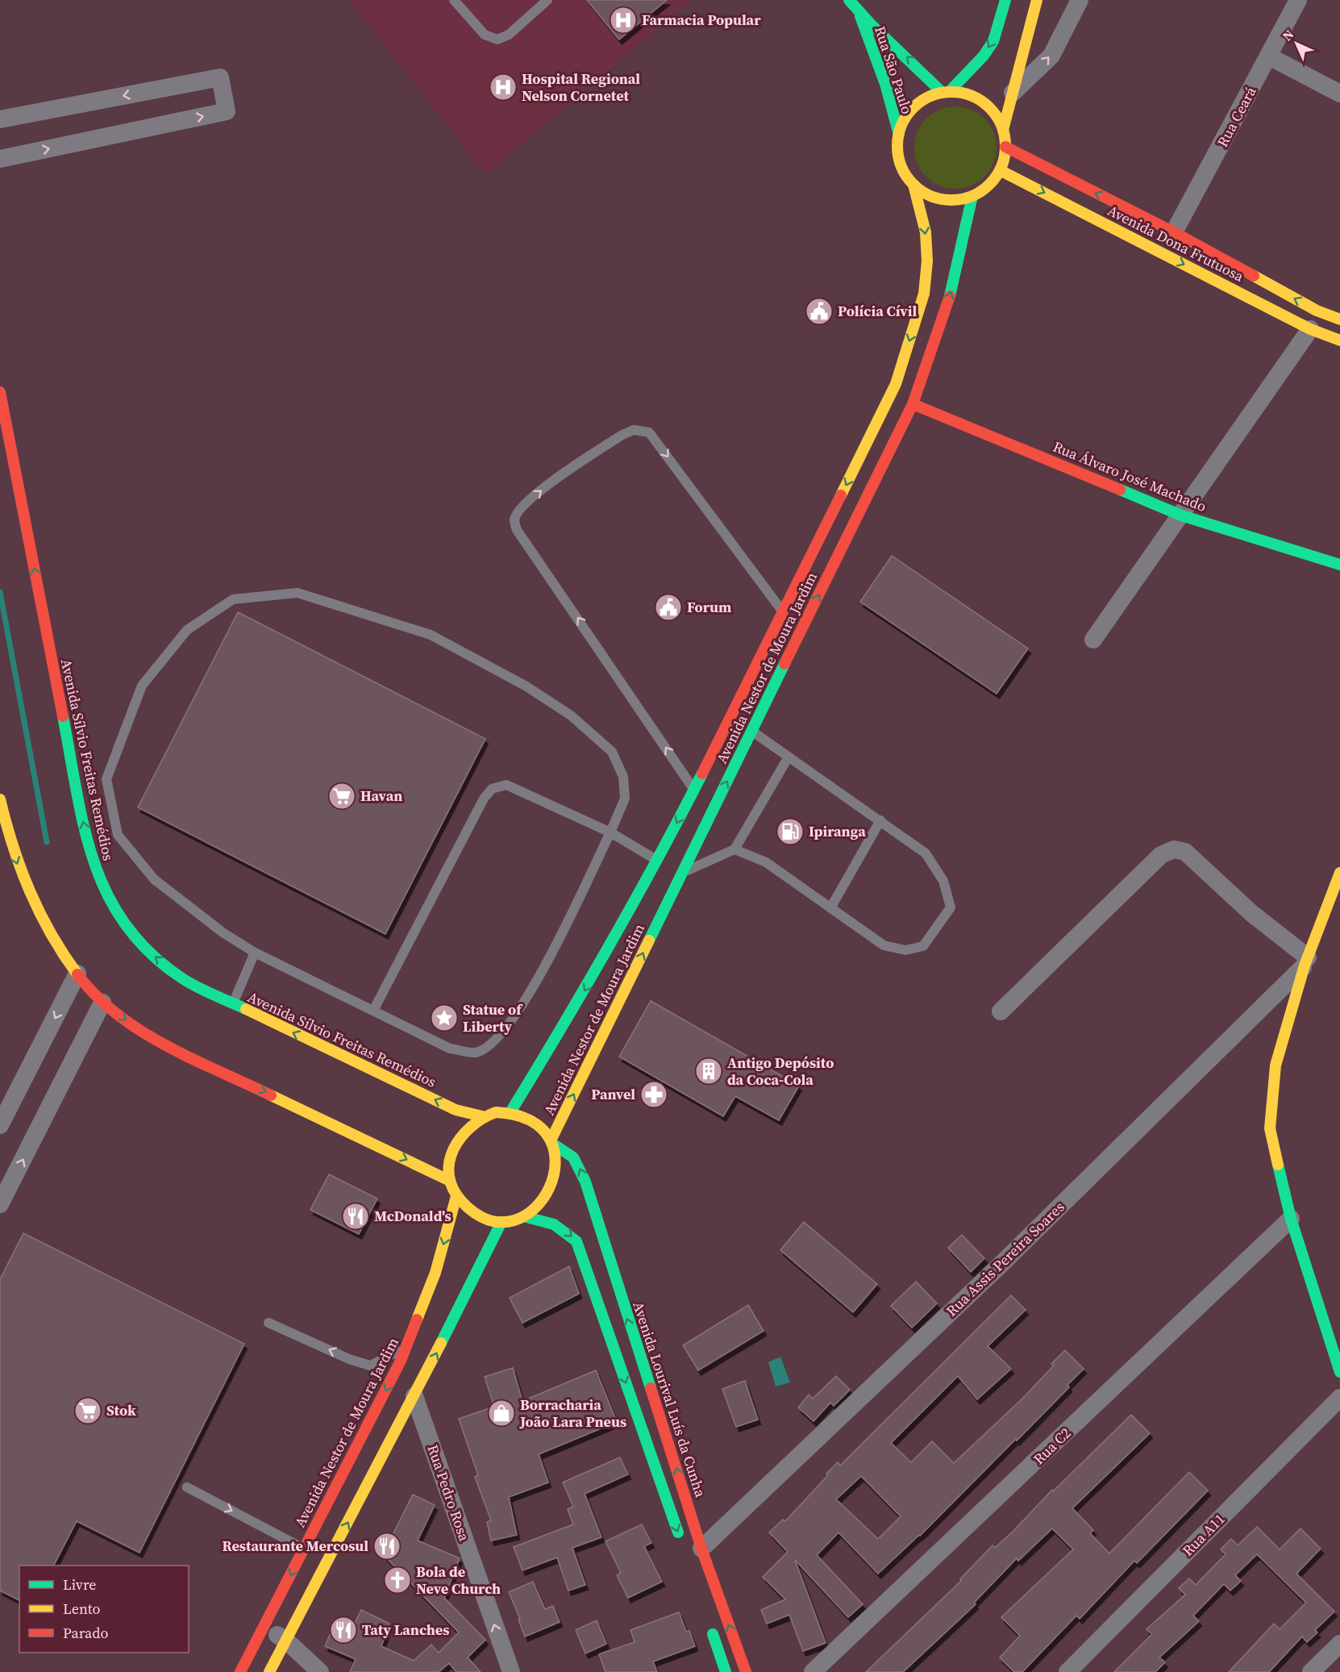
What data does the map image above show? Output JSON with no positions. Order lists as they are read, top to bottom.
{
  "streets": {
    "main road": [
      "Rua São Paulo",
      "Avenida Dona Frutuosa",
      "Rua Álvaro José Machado",
      "Avenida Nestor de Moura Jardim",
      "Avenida Sílvio Freitas Remédios",
      "Avenida Lourival Luís da Cunha"
    ],
    "street": [
      "Rua Ceará",
      "Rua Assis Pereira Soares",
      "Rua C2",
      "Rua Pedro Rosa",
      "Rua A11"
    ]
  },
  "crossings": [
    ["Rua São Paulo", "Avenida Dona Frutuosa"],
    ["Rua São Paulo", "Avenida Nestor de Moura Jardim"],
    ["Rua Ceará", "Avenida Dona Frutuosa"],
    ["Avenida Dona Frutuosa", "Avenida Nestor de Moura Jardim"],
    ["Rua Álvaro José Machado", "Avenida Nestor de Moura Jardim"],
    ["Avenida Nestor de Moura Jardim", "Avenida Sílvio Freitas Remédios"],
    ["Avenida Nestor de Moura Jardim", "Avenida Lourival Luís da Cunha"],
    ["Avenida Sílvio Freitas Remédios", "Avenida Lourival Luís da Cunha"],
    ["Rua Assis Pereira Soares", "Avenida Lourival Luís da Cunha"]
  ],
  "one_way": ["Rua São Paulo", "Avenida Sílvio Freitas Remédios", "Rua Pedro Rosa"],
  "places": {
    "hospital": ["Farmacia Popular", "Hospital Regional Nelson Cornetet"],
    "public building": ["Polícia Cívil", "Forum"],
    "supermarket": ["Havan", "Stok"],
    "fuel station": ["Ipiranga"],
    "place": ["Statue of Liberty"],
    "building": ["Antigo Depósito da Coca-Cola"],
    "pharmacy": ["Panvel"],
    "restaurant": ["McDonald's", "Restaurante Mercosul", "Taty Lanches"],
    "shop": ["Borracharia João Lara Pneus"],
    "church": ["Bola de Neve Church"]
  },
  "legend": ["Livre", "Lento", "Parado"],
  "north": "top left"
}
